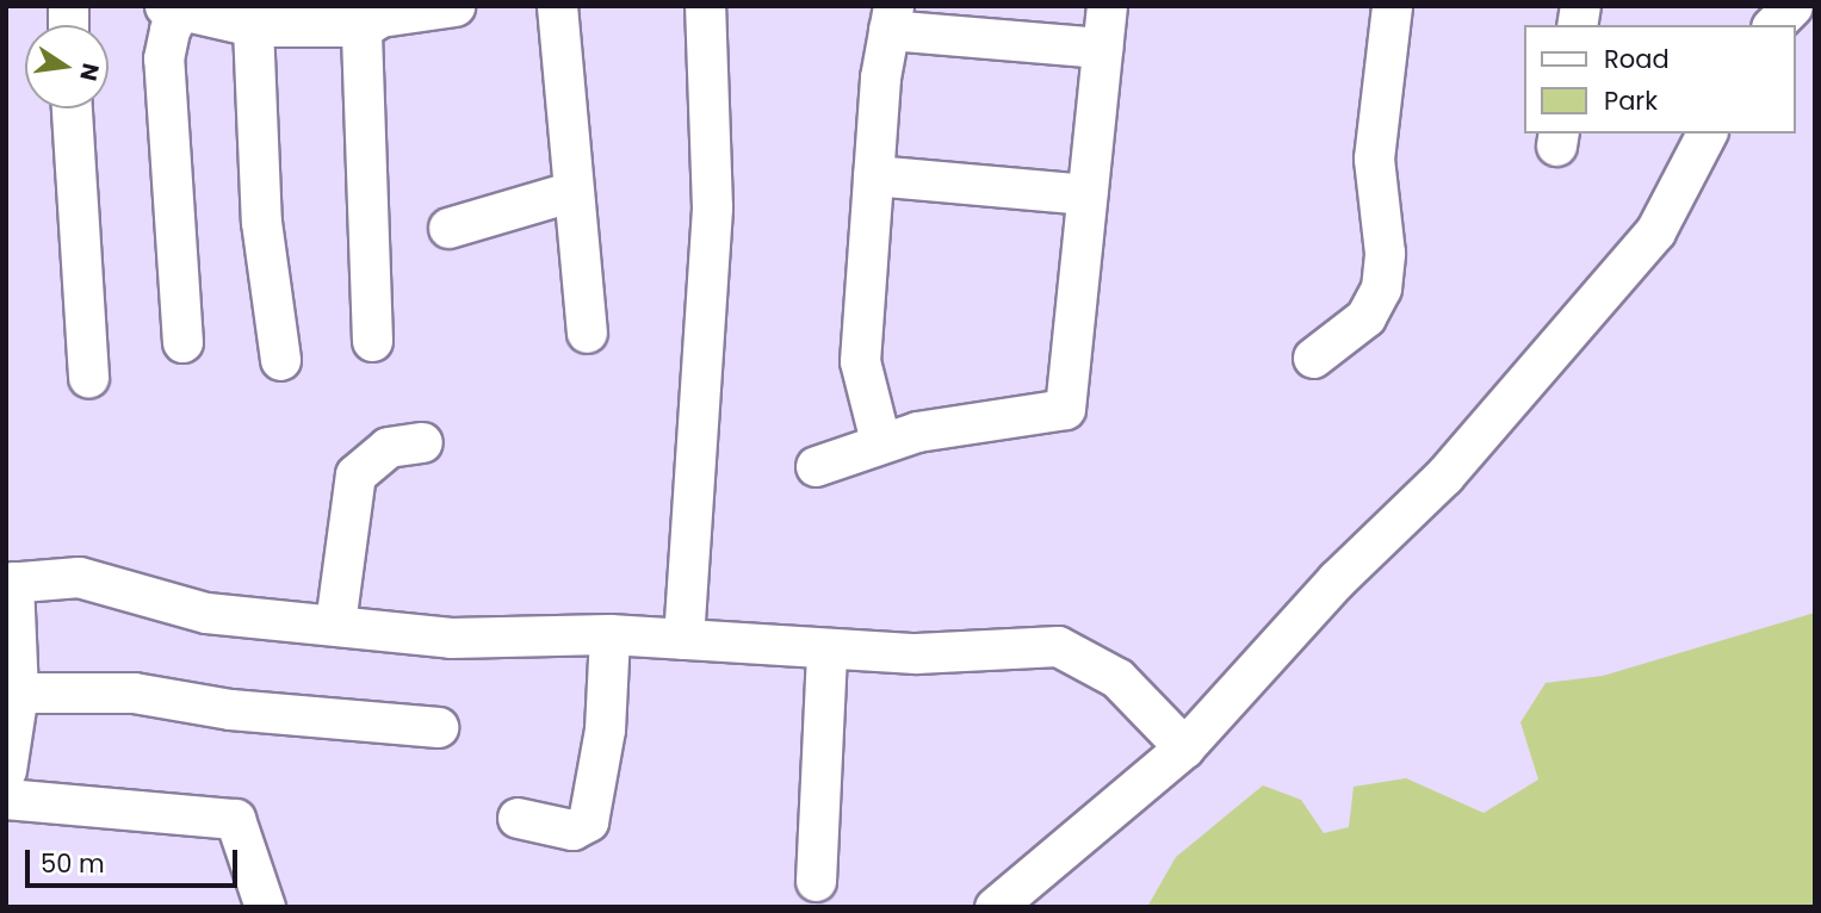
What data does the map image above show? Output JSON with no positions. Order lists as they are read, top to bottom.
{
  "legend": ["Road", "Park"],
  "scale_bar": "50 m",
  "north": "right"
}
